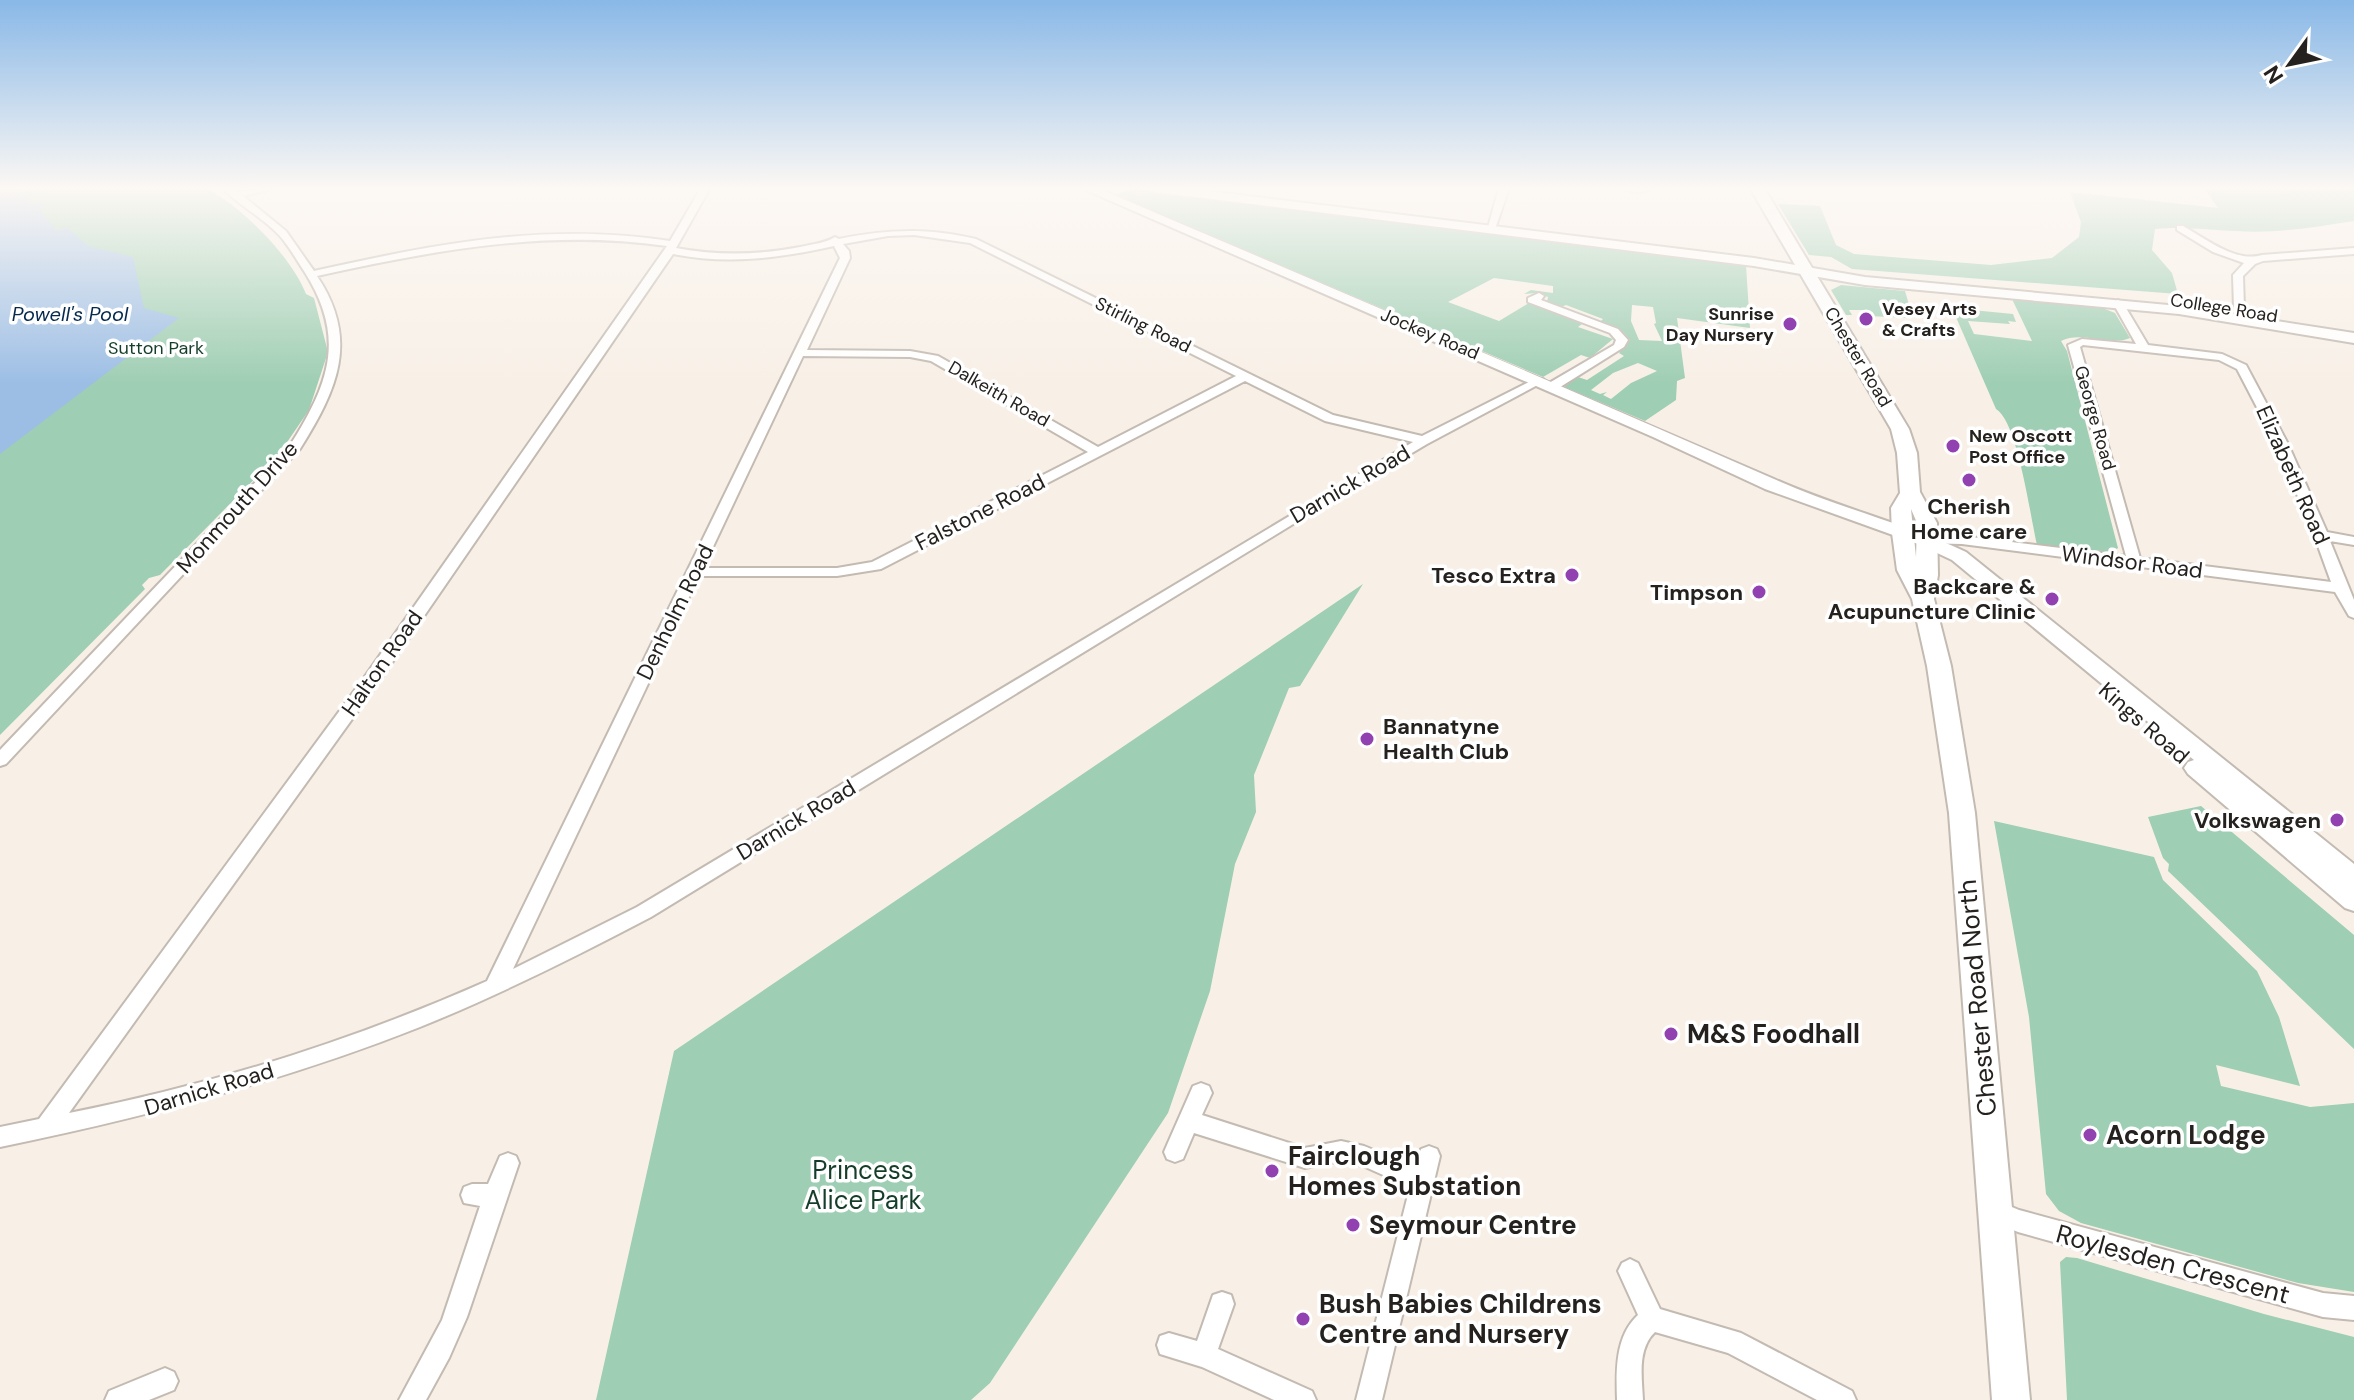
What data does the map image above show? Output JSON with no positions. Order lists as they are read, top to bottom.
{
  "streets": {
    "highway": ["Chester Road", "Chester Road North"],
    "main road": ["College Road", "Jockey Road", "Kings Road"],
    "street": [
      "Stirling Road",
      "Dalkeith Road",
      "George Road",
      "Elizabeth Road",
      "Darnick Road",
      "Monmouth Drive",
      "Falstone Road",
      "Windsor Road",
      "Denholm Road",
      "Halton Road",
      "Roylesden Crescent"
    ]
  },
  "crossings": [
    ["College Road", "Chester Road"],
    ["Stirling Road", "Darnick Road"],
    ["Stirling Road", "Monmouth Drive"],
    ["Stirling Road", "Falstone Road"],
    ["Jockey Road", "Chester Road"],
    ["Jockey Road", "Darnick Road"],
    ["Jockey Road", "Windsor Road"],
    ["Jockey Road", "Kings Road"],
    ["Jockey Road", "Chester Road North"],
    ["Chester Road", "Windsor Road"],
    ["Chester Road", "Kings Road"],
    ["Chester Road", "Chester Road North"],
    ["Dalkeith Road", "Falstone Road"],
    ["Dalkeith Road", "Denholm Road"],
    ["George Road", "Elizabeth Road"],
    ["George Road", "Windsor Road"],
    ["Elizabeth Road", "Windsor Road"],
    ["Darnick Road", "Denholm Road"],
    ["Darnick Road", "Halton Road"],
    ["Falstone Road", "Denholm Road"],
    ["Windsor Road", "Kings Road"],
    ["Windsor Road", "Chester Road North"],
    ["Kings Road", "Chester Road North"],
    ["Chester Road North", "Roylesden Crescent"]
  ],
  "water": ["Powell's Pool"],
  "parks": ["Sutton Park", "Princess Alice Park"],
  "places": [
    "Vesey Arts & Crafts",
    "Sunrise Day Nursery",
    "New Oscott Post Office",
    "Cherish Home care",
    "Tesco Extra",
    "Timpson",
    "Backcare & Acupuncture Clinic",
    "Bannatyne Health Club",
    "Volkswagen",
    "M&S Foodhall",
    "Acorn Lodge",
    "Fairclough Homes Substation",
    "Seymour Centre",
    "Bush Babies Childrens Centre and Nursery"
  ],
  "north": "bottom left"
}
